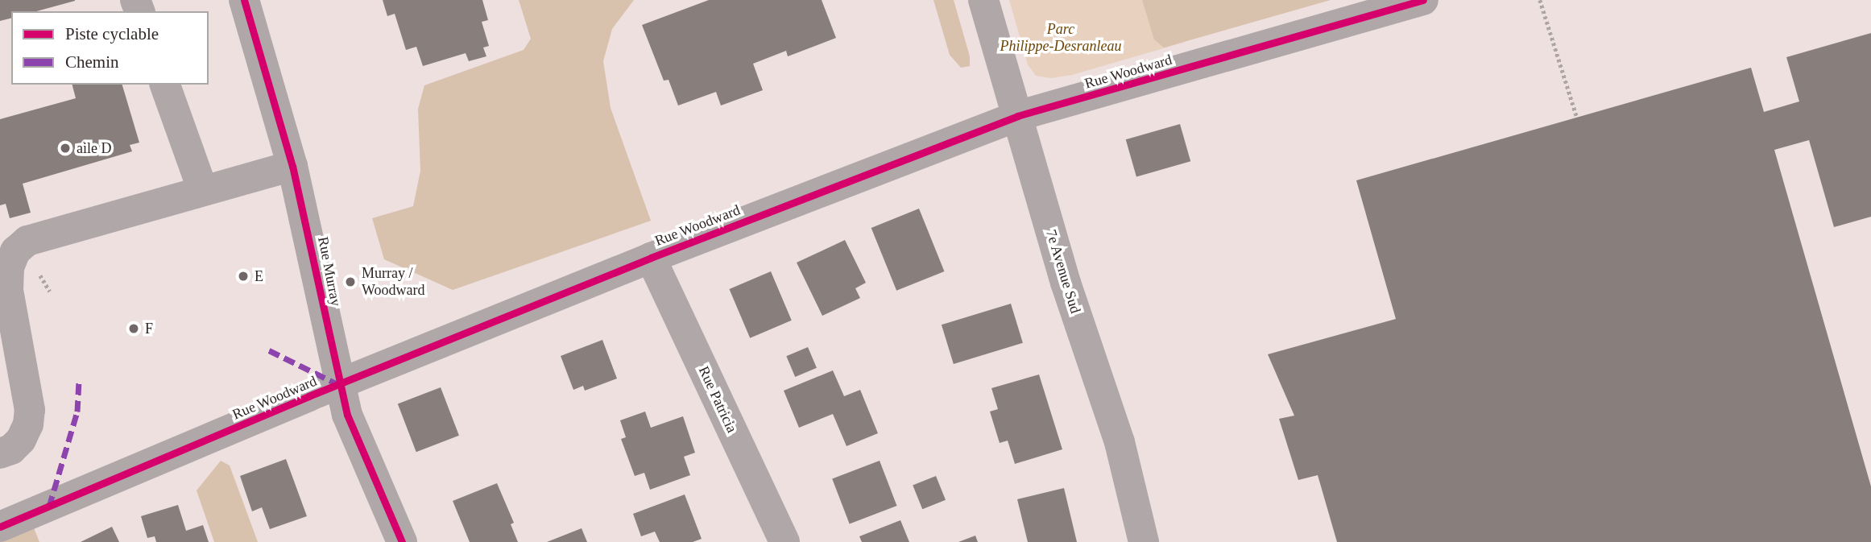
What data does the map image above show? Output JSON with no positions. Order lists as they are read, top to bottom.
{
  "streets": {
    "street": [
      "Rue Woodward",
      "Rue Murray",
      "7e Avenue Sud",
      "Rue Patricia"
    ]
  },
  "crossings": [
    ["Rue Woodward", "Rue Murray"],
    ["Rue Woodward", "7e Avenue Sud"],
    ["Rue Woodward", "Rue Patricia"]
  ],
  "parks": ["Parc Philippe-Desranleau"],
  "places": [
    "aile D",
    "E",
    "Murray / Woodward",
    "F"
  ],
  "legend": ["Piste cyclable", "Chemin"]
}
